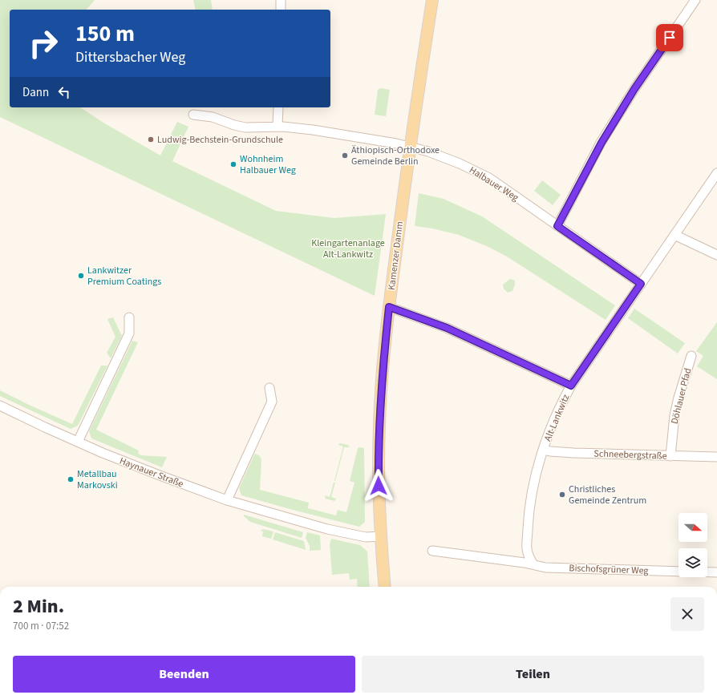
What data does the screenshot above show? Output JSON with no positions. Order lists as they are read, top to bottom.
{
  "streets": {
    "main road": ["Kamenzer Damm"],
    "street": [
      "Halbauer Weg",
      "Döhlauer Pfad",
      "Alt-Lankwitz",
      "Schneebergstraße",
      "Haynauer Straße",
      "Bischofsgrüner Weg"
    ]
  },
  "crossings": [
    ["Halbauer Weg", "Kamenzer Damm"],
    ["Halbauer Weg", "Alt-Lankwitz"],
    ["Kamenzer Damm", "Haynauer Straße"],
    ["Döhlauer Pfad", "Schneebergstraße"],
    ["Alt-Lankwitz", "Schneebergstraße"],
    ["Alt-Lankwitz", "Bischofsgrüner Weg"]
  ],
  "parks": ["Kleingartenanlage Alt-Lankwitz"],
  "places": [
    "Ludwig-Bechstein-Grundschule",
    "Äthiopisch-Orthodoxe Gemeinde Berlin",
    "Wohnheim Halbauer Weg",
    "Lankwitzer Premium Coatings",
    "Metallbau Markovski",
    "Christliches Gemeinde Zentrum"
  ],
  "north": "right",
  "page": {
    "turn": ["150 m", "Dittersbacher Weg"],
    "then": "Dann",
    "heading": ["2 Min.", "700 m · 07:52"],
    "buttons": ["Beenden", "Teilen"]
  }
}
